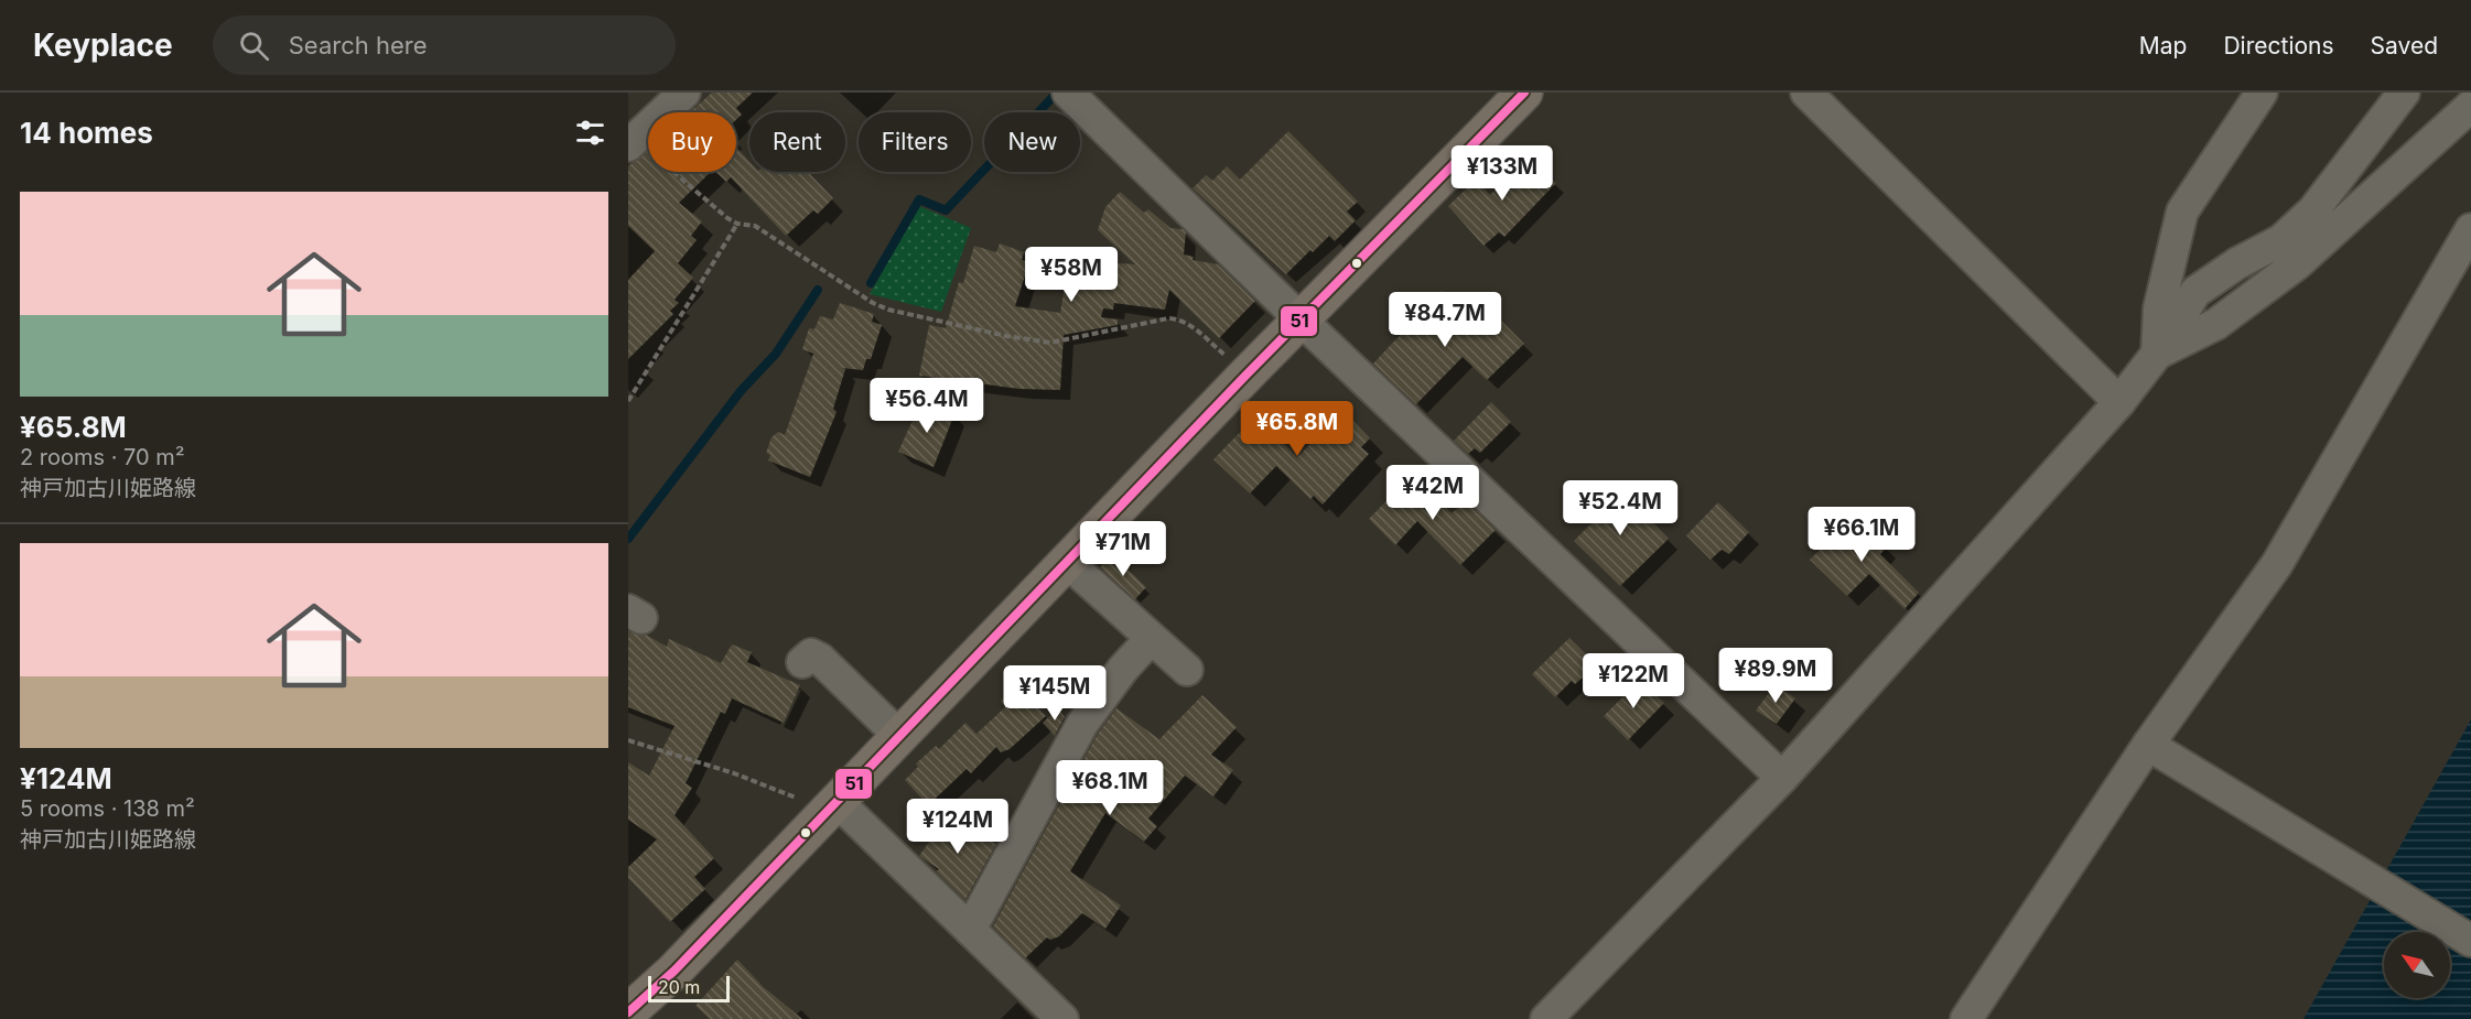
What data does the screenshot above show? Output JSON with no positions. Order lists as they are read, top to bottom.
{
  "lines": ["transit line 51"],
  "scale_bar": "20 m",
  "north": "top left",
  "page": {
    "header": "Keyplace",
    "search": "Search here",
    "nav": ["Map", "Directions", "Saved"],
    "heading": "14 homes",
    "chip": [
      "Buy",
      "Rent",
      "Filters",
      "New"
    ],
    "price": [
      "¥133M",
      "¥58M",
      "¥84.7M",
      "¥56.4M",
      "¥65.8M",
      "¥42M",
      "¥52.4M",
      "¥66.1M",
      "¥71M",
      "¥89.9M",
      "¥122M",
      "¥145M",
      "¥68.1M",
      "¥124M"
    ],
    "list": [
      {
        "name": "¥65.8M",
        "note": "2 rooms · 70 m² · 神戸加古川姫路線"
      },
      {
        "name": "¥124M",
        "note": "5 rooms · 138 m² · 神戸加古川姫路線"
      }
    ],
    "scale": "20 m"
  }
}
